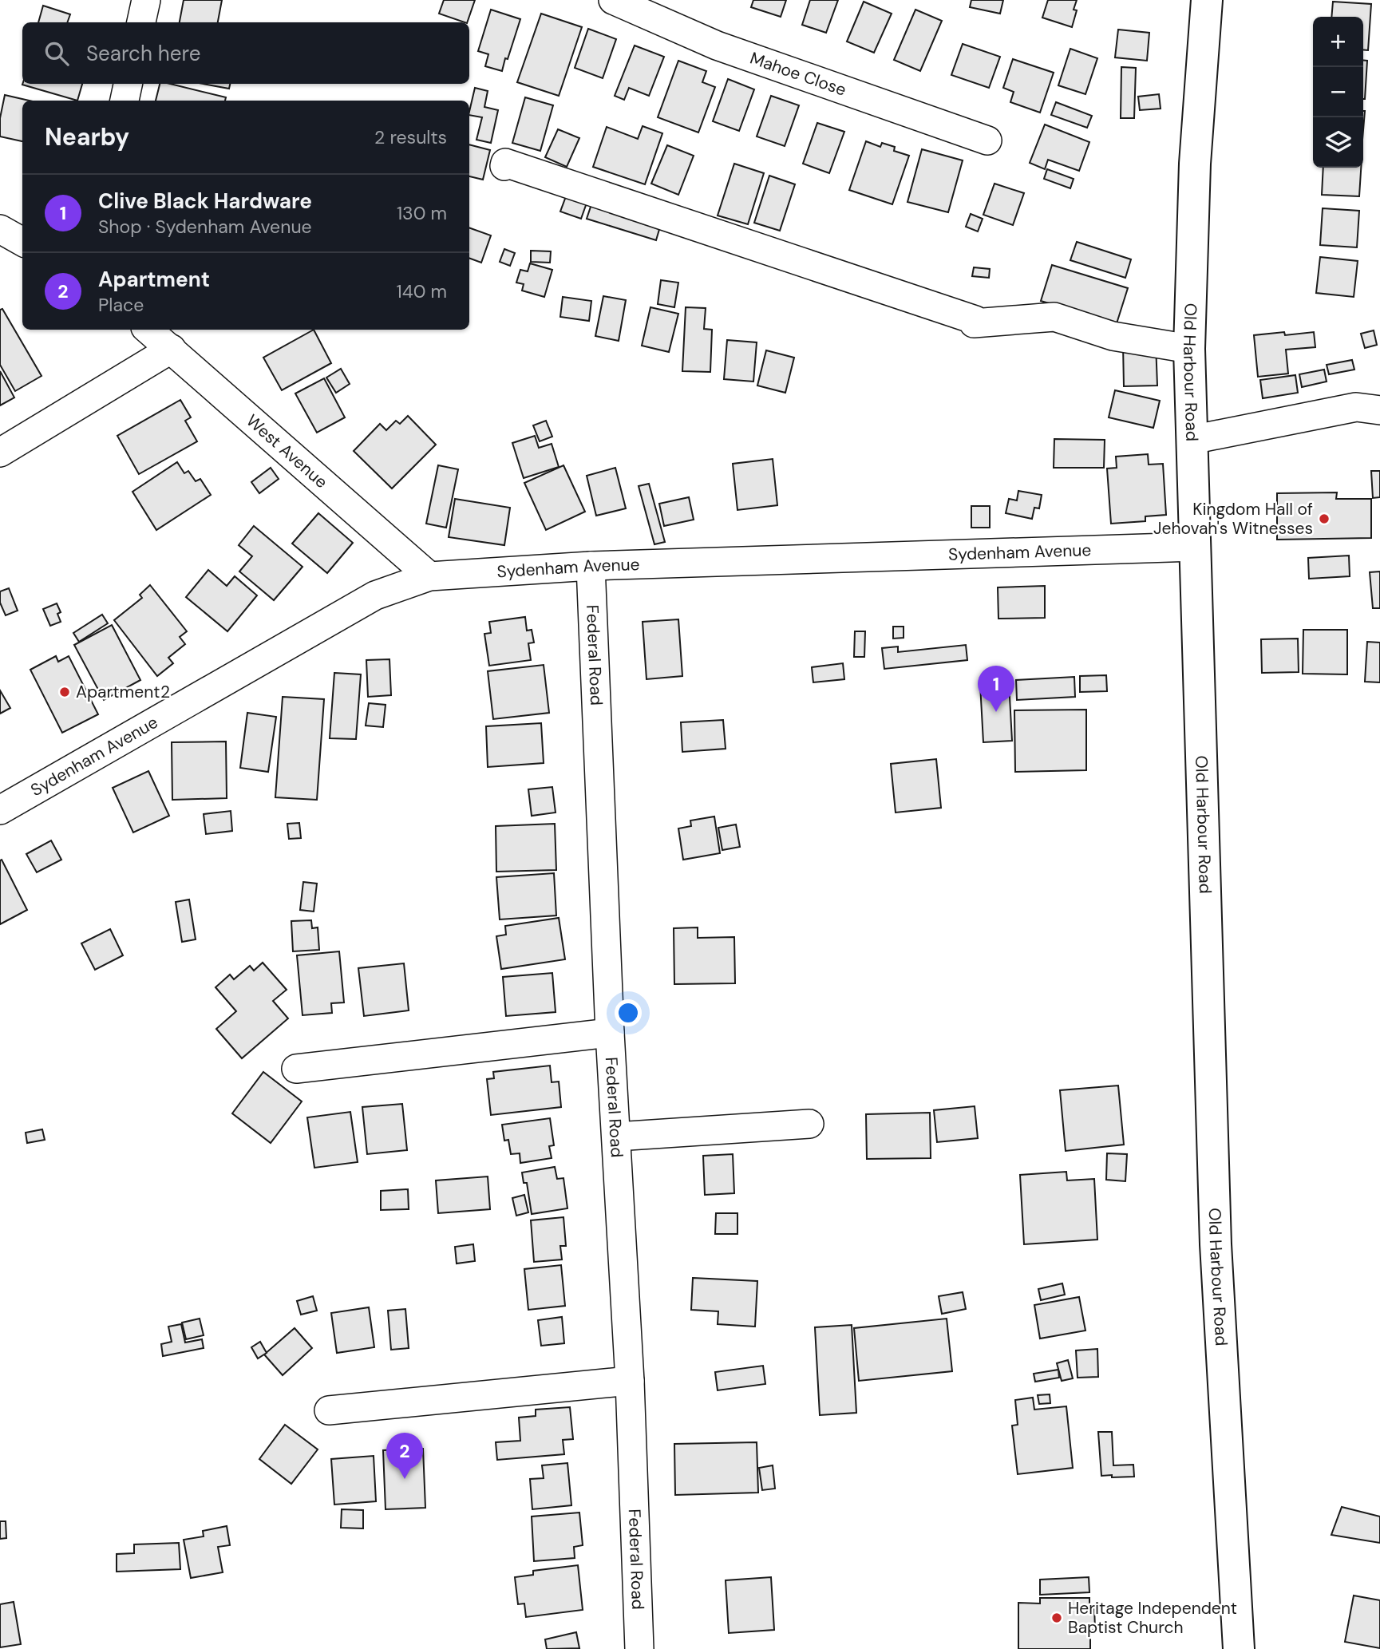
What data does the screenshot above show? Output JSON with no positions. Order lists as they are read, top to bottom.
{
  "streets": {
    "main road": ["Old Harbour Road"],
    "street": [
      "Mahoe Close",
      "West Avenue",
      "Sydenham Avenue",
      "Federal Road"
    ]
  },
  "crossings": [
    ["Old Harbour Road", "Sydenham Avenue"],
    ["West Avenue", "Sydenham Avenue"],
    ["Sydenham Avenue", "Federal Road"]
  ],
  "places": ["Kingdom Hall of Jehovah's Witnesses", "Apartment2", "Heritage Independent Baptist Church"],
  "page": {
    "map_buttons": ["+", "−"],
    "search": "Search here",
    "heading": ["Nearby", "2 results"],
    "list": [
      {
        "mark": "1",
        "name": "Clive Black Hardware",
        "note": "Shop · Sydenham Avenue",
        "value": "130 m"
      },
      {
        "mark": "2",
        "name": "Apartment",
        "note": "Place",
        "value": "140 m"
      }
    ],
    "pins": ["1", "2"]
  }
}
